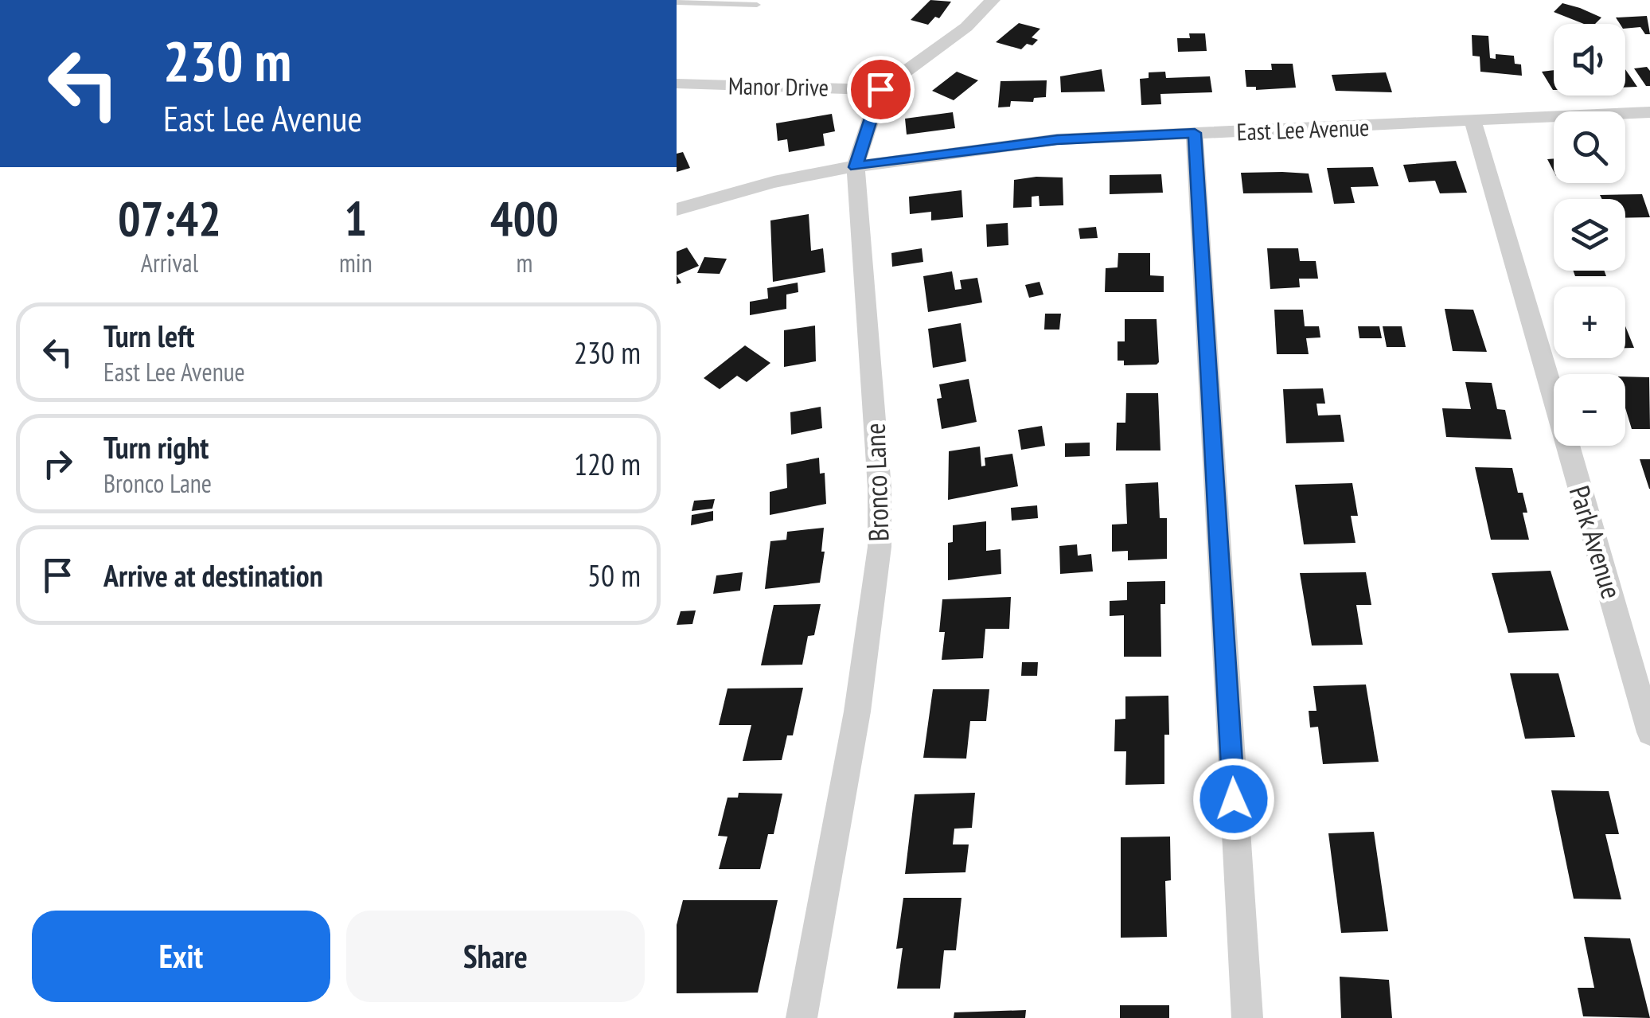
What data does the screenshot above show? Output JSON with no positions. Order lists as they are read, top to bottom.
{
  "streets": {
    "street": [
      "Manor Drive",
      "East Lee Avenue",
      "Bronco Lane",
      "Park Avenue"
    ]
  },
  "crossings": [
    ["Manor Drive", "Bronco Lane"],
    ["East Lee Avenue", "Bronco Lane"],
    ["East Lee Avenue", "Park Avenue"]
  ],
  "page": {
    "turn": ["230 m", "East Lee Avenue"],
    "map_buttons": ["+", "−"],
    "eta": [
      "07:42",
      "Arrival",
      "1",
      "min",
      "400",
      "m"
    ],
    "list": [
      {
        "name": "Turn left",
        "note": "East Lee Avenue",
        "value": "230 m"
      },
      {
        "name": "Turn right",
        "note": "Bronco Lane",
        "value": "120 m"
      },
      {
        "name": "Arrive at destination",
        "value": "50 m"
      }
    ],
    "buttons": ["Exit", "Share"]
  }
}
